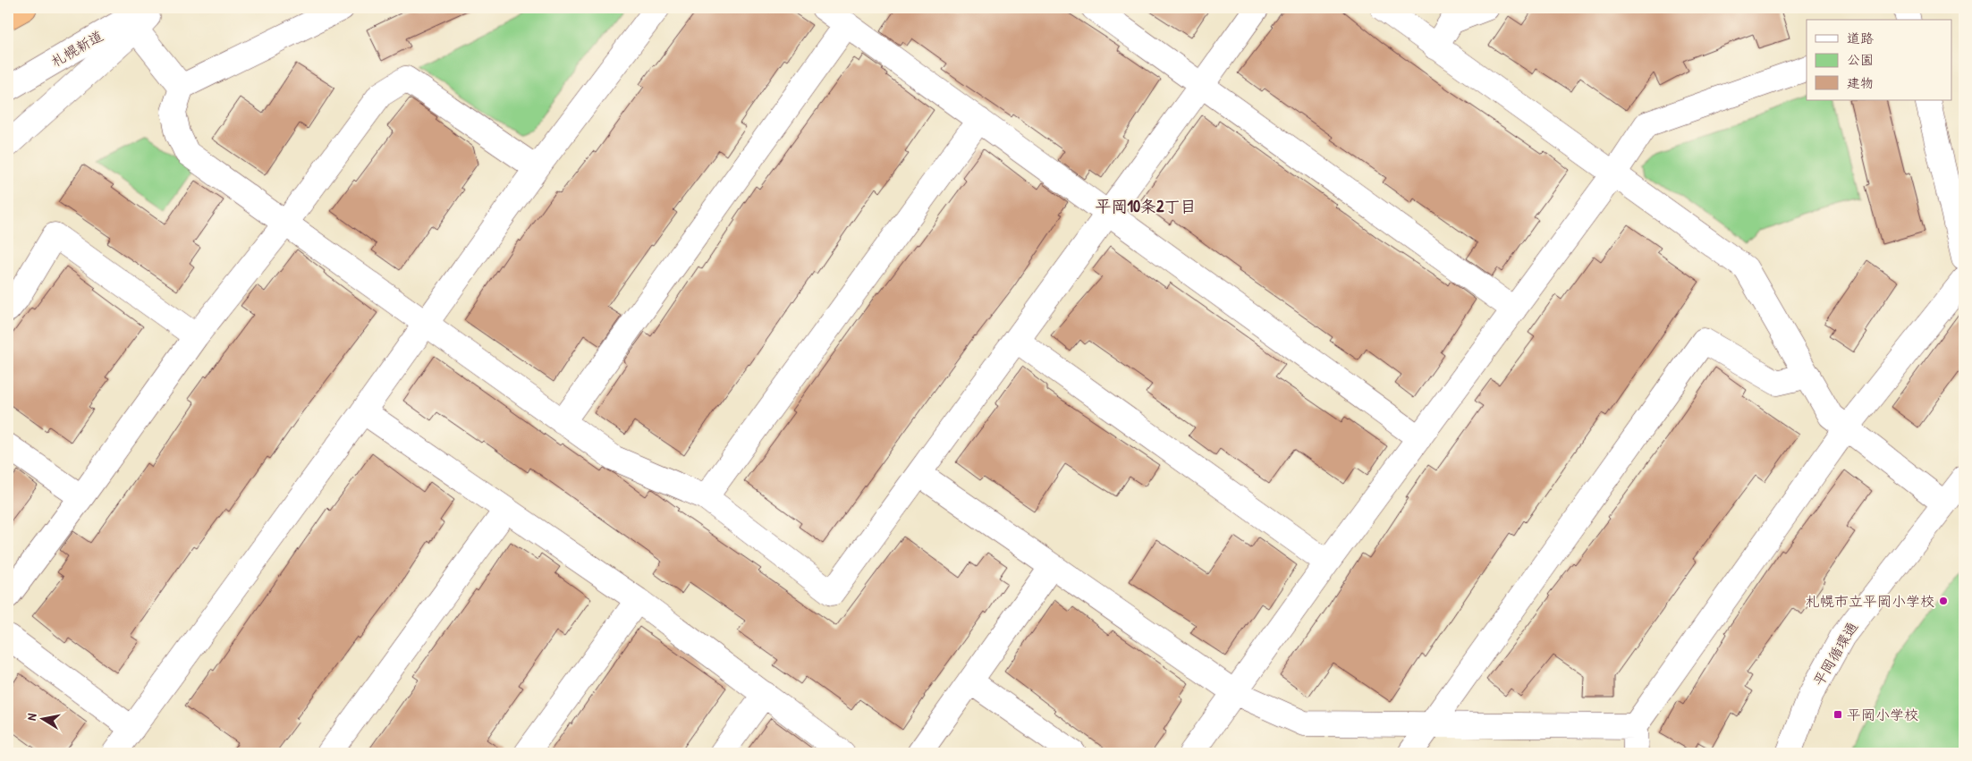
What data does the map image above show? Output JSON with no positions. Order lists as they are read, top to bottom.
{
  "streets": {
    "street": ["札幌新道", "平岡循環通"]
  },
  "districts": ["平岡10条2丁目"],
  "places": {
    "other": ["札幌市立平岡小学校"],
    "transit": ["平岡小学校"]
  },
  "legend": ["道路", "公園", "建物"],
  "north": "left"
}
